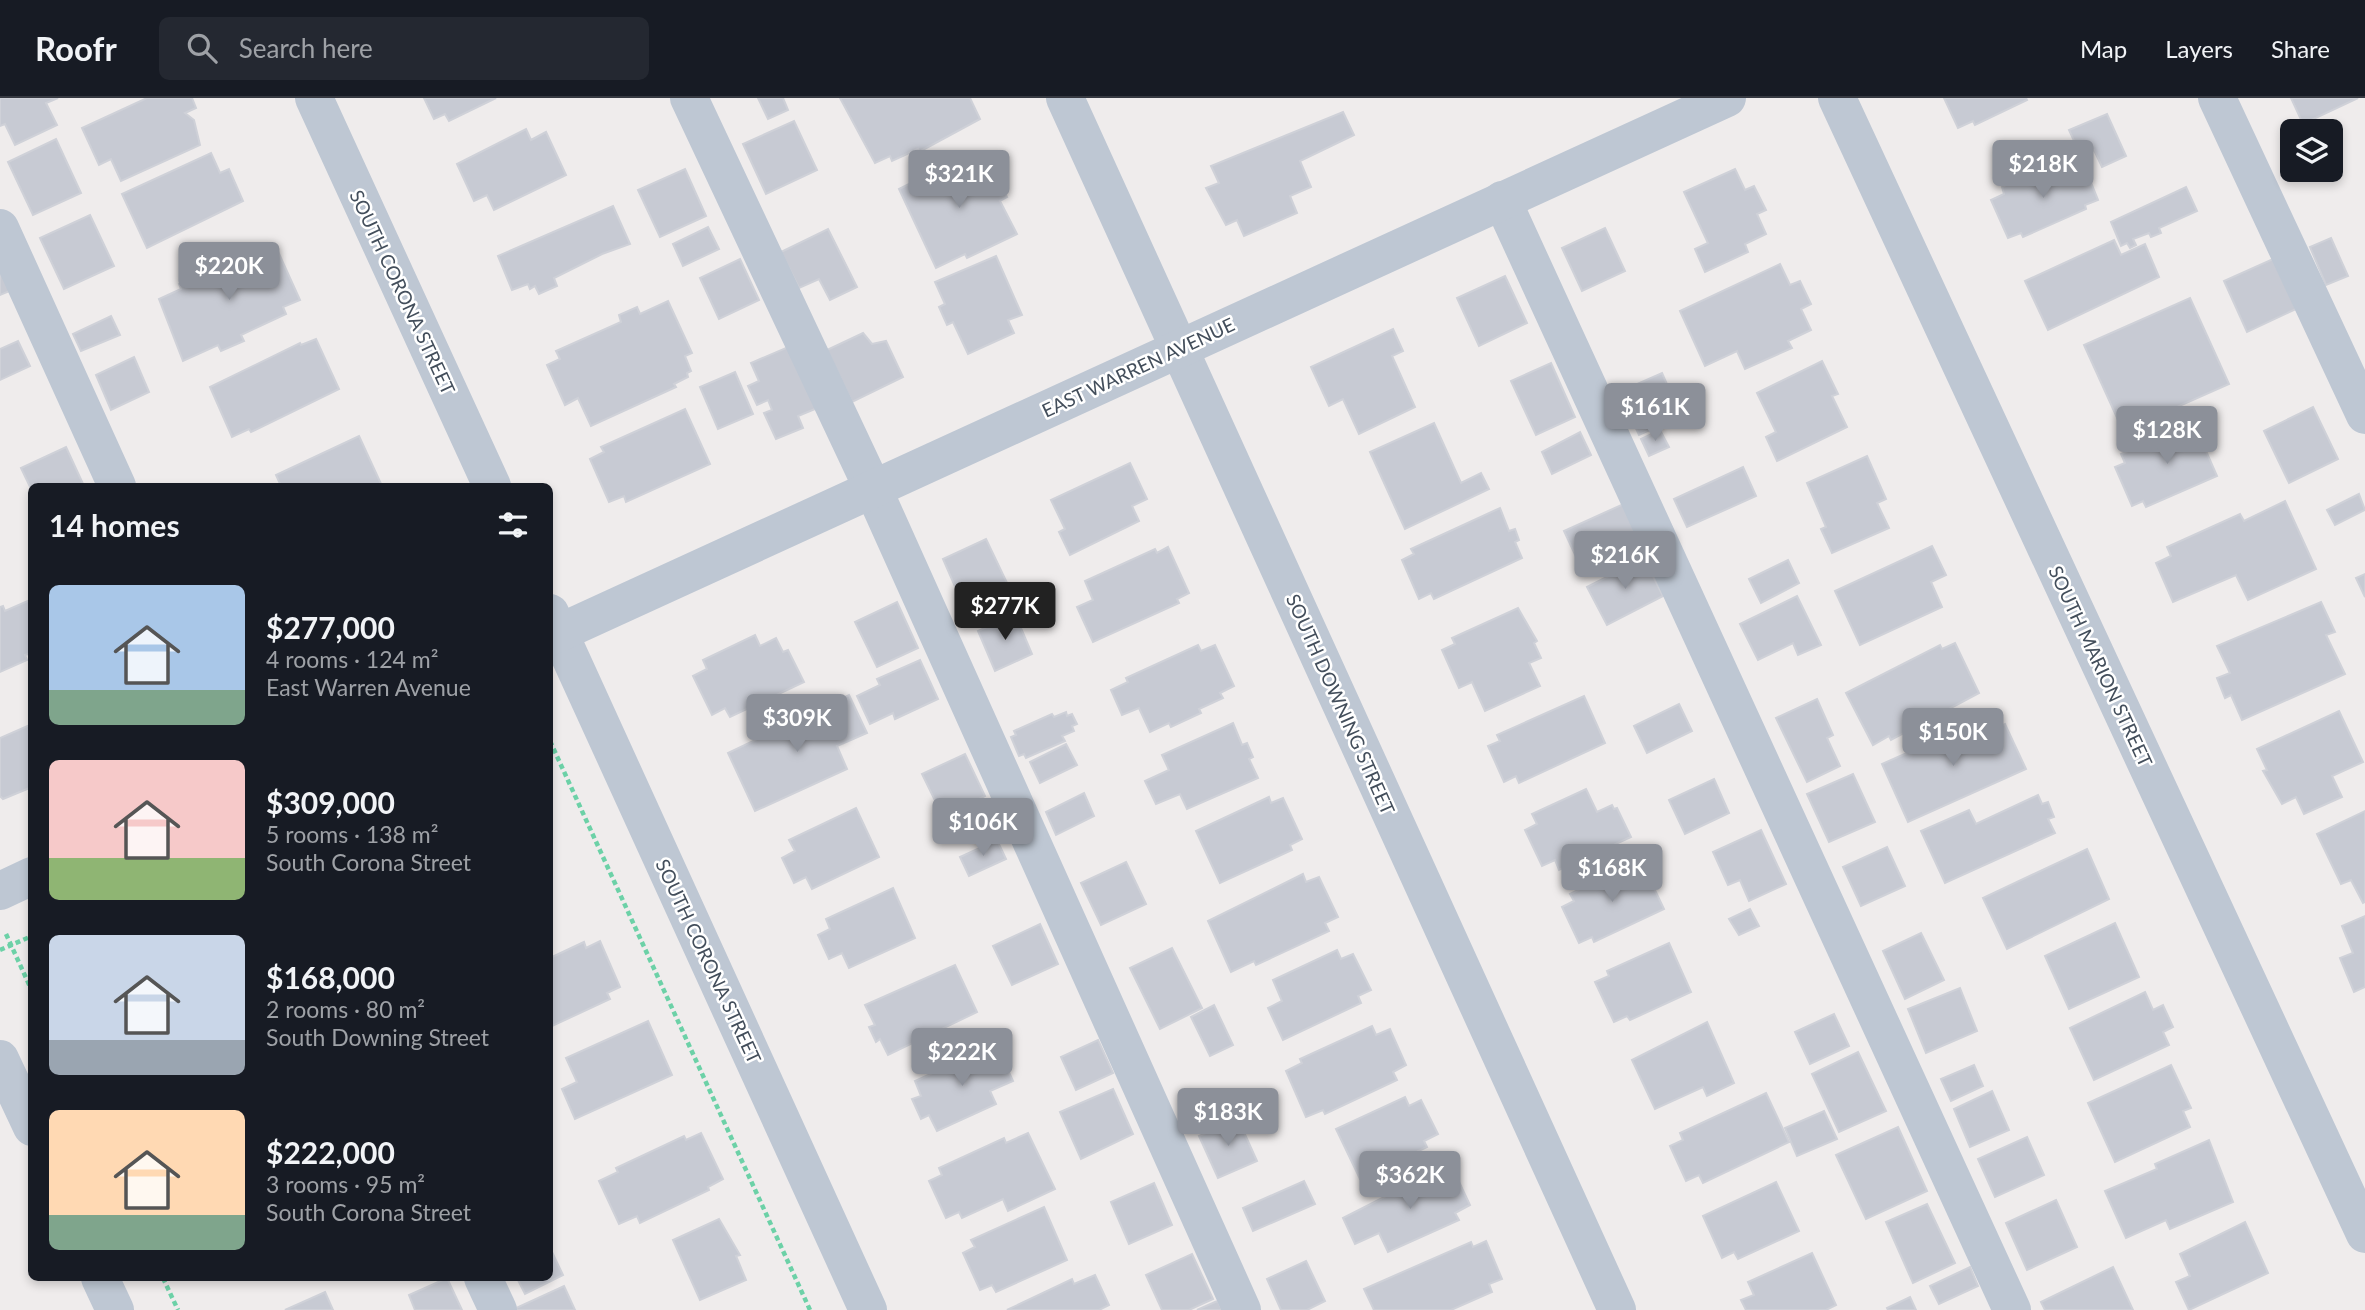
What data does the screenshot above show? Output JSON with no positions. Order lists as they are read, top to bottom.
{
  "streets": {
    "street": [
      "SOUTH CORONA STREET",
      "EAST WARREN AVENUE",
      "SOUTH MARION STREET",
      "SOUTH DOWNING STREET"
    ]
  },
  "crossings": [
    ["SOUTH CORONA STREET", "EAST WARREN AVENUE"],
    ["EAST WARREN AVENUE", "SOUTH DOWNING STREET"]
  ],
  "page": {
    "header": "Roofr",
    "search": "Search here",
    "nav": ["Map", "Layers", "Share"],
    "price": [
      "$218K",
      "$321K",
      "$220K",
      "$161K",
      "$128K",
      "$216K",
      "$277K",
      "$309K",
      "$150K",
      "$106K",
      "$168K",
      "$222K",
      "$183K",
      "$362K"
    ],
    "heading": "14 homes",
    "list": [
      {
        "name": "$277,000",
        "note": "4 rooms · 124 m² · East Warren Avenue"
      },
      {
        "name": "$309,000",
        "note": "5 rooms · 138 m² · South Corona Street"
      },
      {
        "name": "$168,000",
        "note": "2 rooms · 80 m² · South Downing Street"
      },
      {
        "name": "$222,000",
        "note": "3 rooms · 95 m² · South Corona Street"
      }
    ]
  }
}
